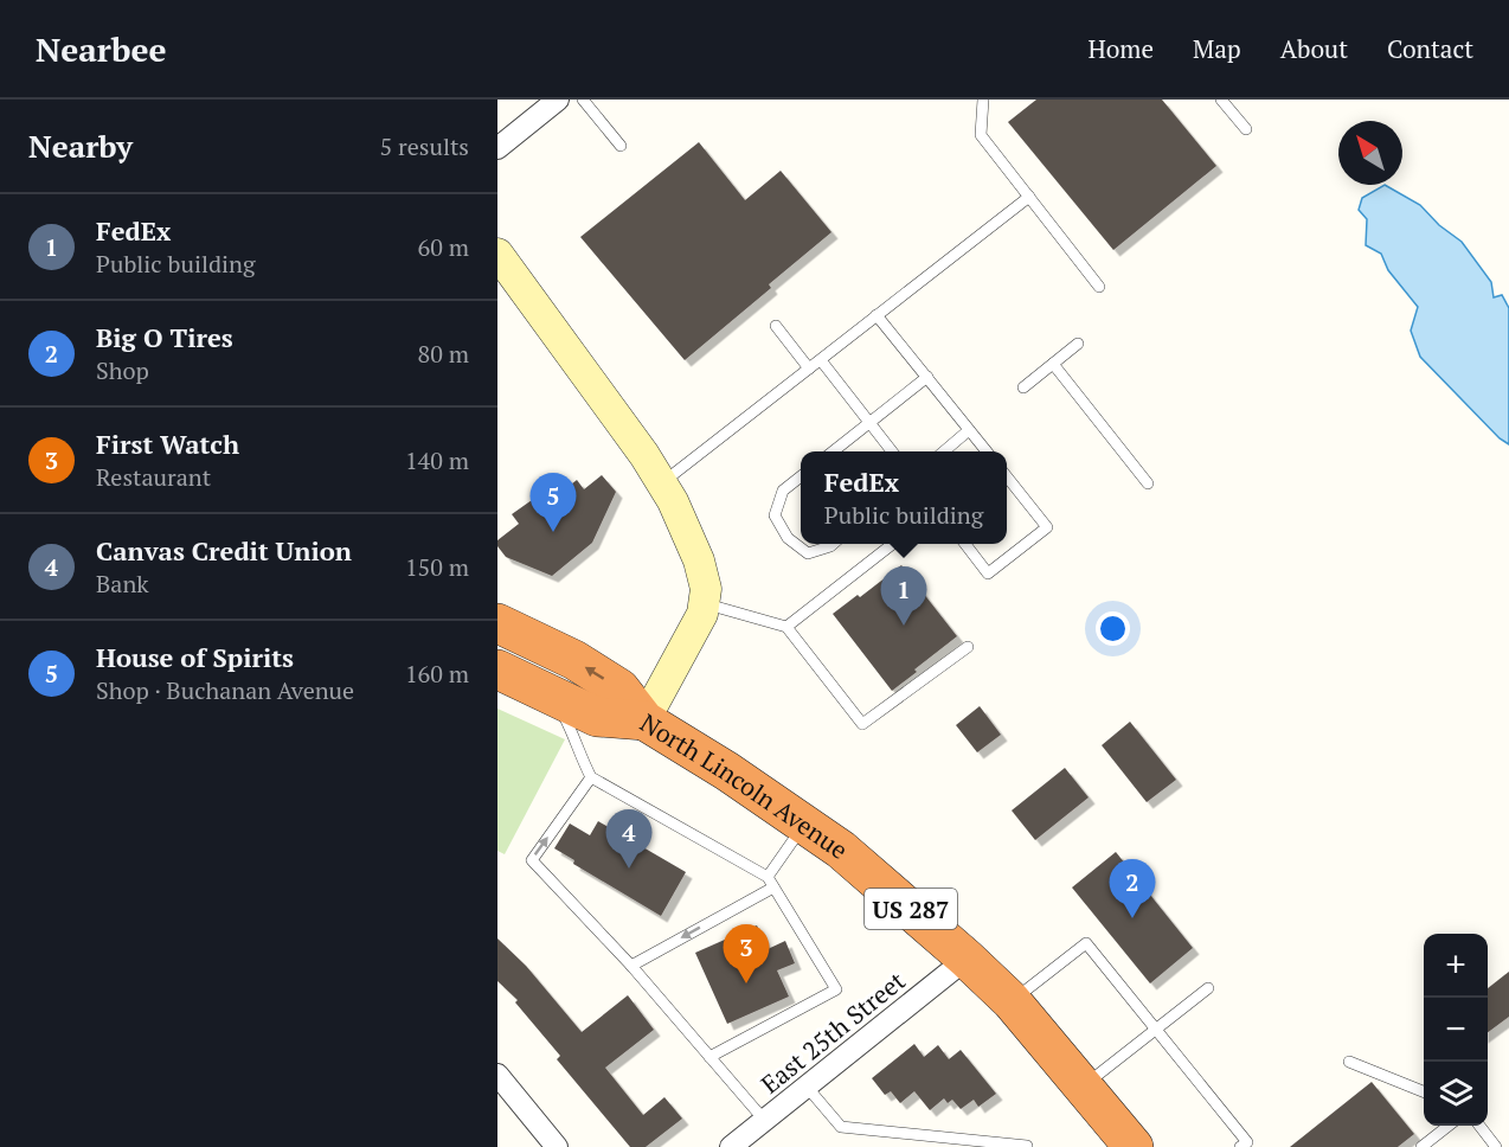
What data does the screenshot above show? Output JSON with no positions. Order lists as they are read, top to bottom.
{
  "streets": {
    "highway": ["North Lincoln Avenue", "US 287"],
    "street": ["East 25th Street"]
  },
  "crossings": [
    ["North Lincoln Avenue", "US 287"],
    ["North Lincoln Avenue", "East 25th Street"]
  ],
  "north": "top left",
  "page": {
    "header": "Nearbee",
    "nav": [
      "Home",
      "Map",
      "About",
      "Contact"
    ],
    "heading": ["Nearby", "5 results"],
    "list": [
      {
        "mark": "1",
        "name": "FedEx",
        "note": "Public building",
        "value": "60 m"
      },
      {
        "mark": "2",
        "name": "Big O Tires",
        "note": "Shop",
        "value": "80 m"
      },
      {
        "mark": "3",
        "name": "First Watch",
        "note": "Restaurant",
        "value": "140 m"
      },
      {
        "mark": "4",
        "name": "Canvas Credit Union",
        "note": "Bank",
        "value": "150 m"
      },
      {
        "mark": "5",
        "name": "House of Spirits",
        "note": "Shop · Buchanan Avenue",
        "value": "160 m"
      }
    ],
    "popup": ["FedEx", "Public building"],
    "pins": [
      "5",
      "1",
      "4",
      "2",
      "3"
    ],
    "map_buttons": ["+", "−"]
  }
}
